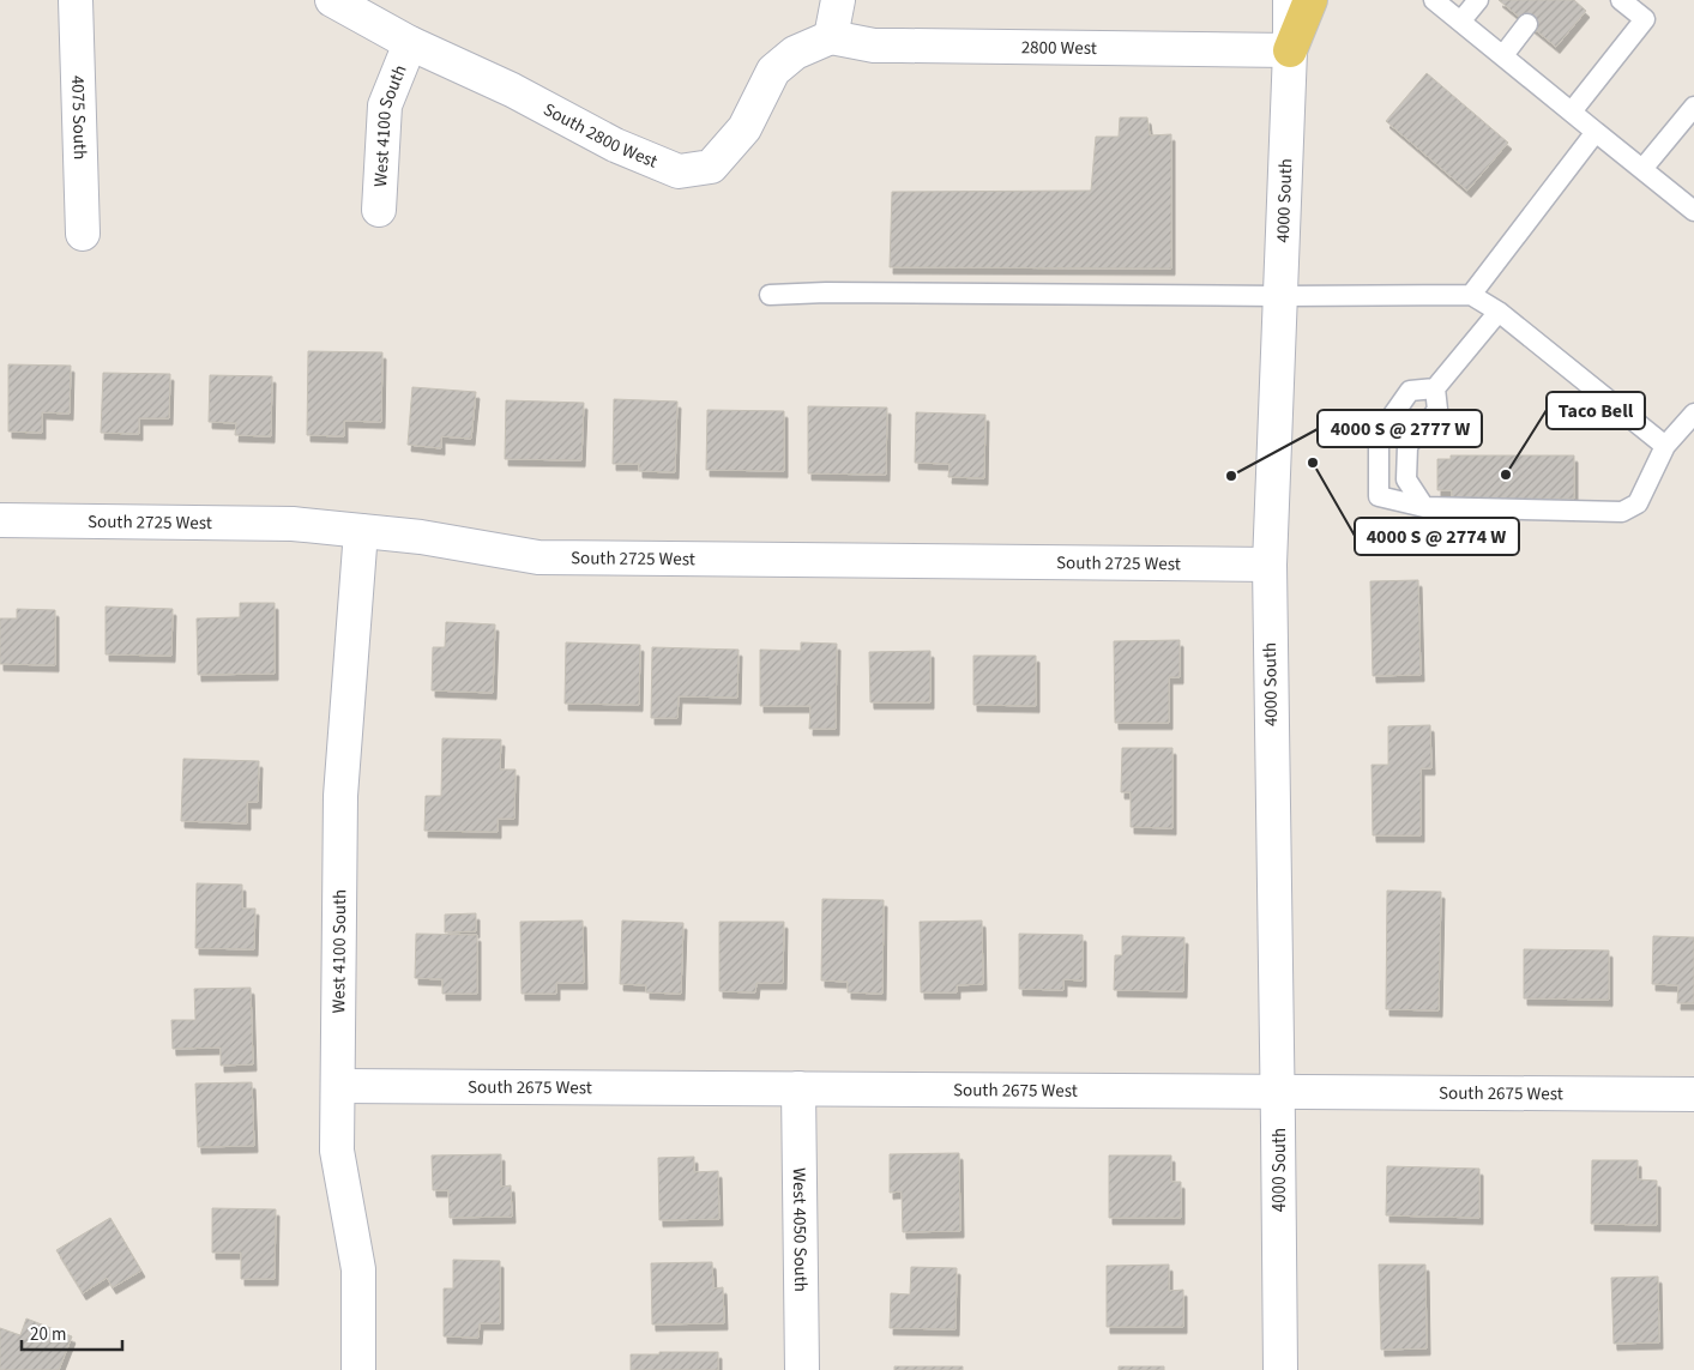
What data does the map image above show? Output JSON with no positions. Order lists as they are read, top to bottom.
{
  "streets": {
    "street": [
      "2800 West",
      "4075 South",
      "West 4100 South",
      "South 2800 West",
      "4000 South",
      "South 2725 West",
      "South 2675 West",
      "West 4050 South"
    ]
  },
  "crossings": [
    ["2800 West", "South 2800 West"],
    ["2800 West", "4000 South"],
    ["West 4100 South", "South 2800 West"],
    ["West 4100 South", "South 2725 West"],
    ["West 4100 South", "South 2675 West"],
    ["4000 South", "South 2725 West"],
    ["4000 South", "South 2675 West"],
    ["South 2675 West", "West 4050 South"]
  ],
  "places": ["4000 S @ 2774 W", "Taco Bell", "4000 S @ 2777 W"],
  "scale_bar": "20 m"
}
